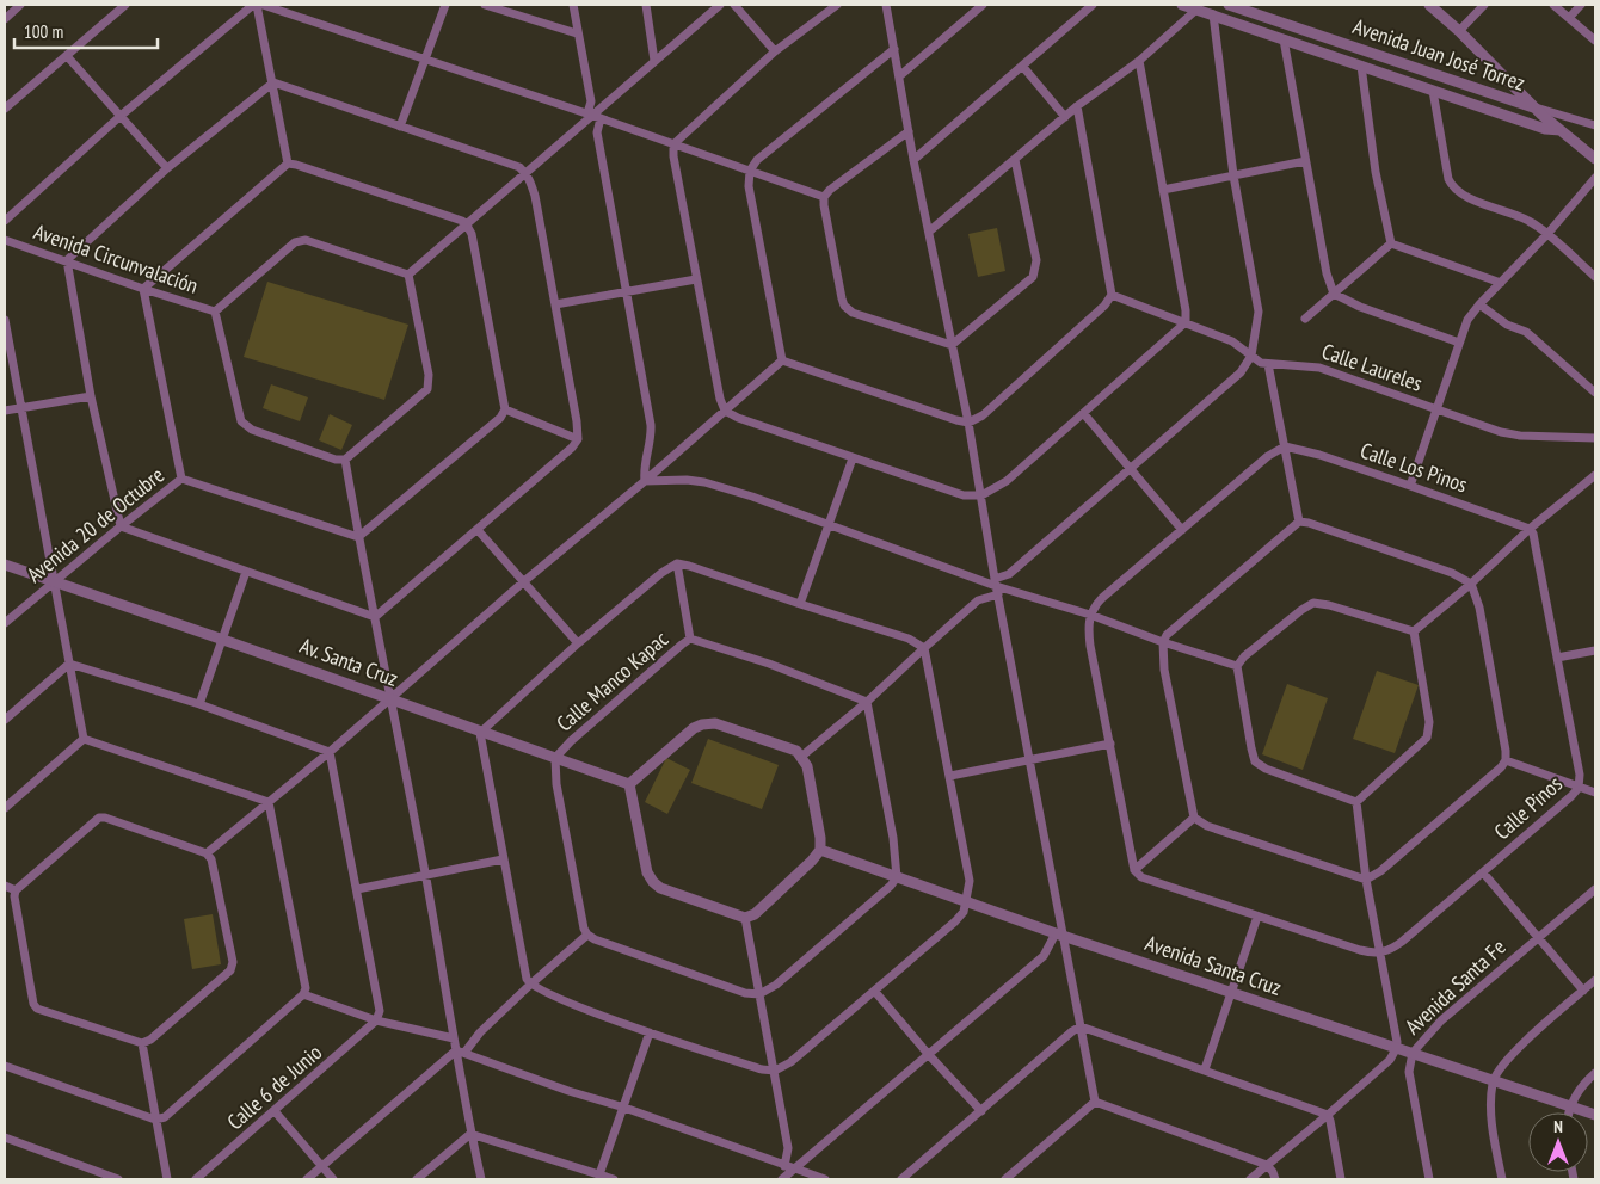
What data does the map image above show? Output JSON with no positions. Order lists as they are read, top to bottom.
{
  "streets": {
    "street": [
      "Avenida Juan José Torrez",
      "Avenida Circunvalación",
      "Calle Laureles",
      "Calle Los Pinos",
      "Avenida 20 de Octubre",
      "Av. Santa Cruz",
      "Calle Manco Kapac",
      "Calle Pinos",
      "Avenida Santa Cruz",
      "Avenida Santa Fe",
      "Calle 6 de Junio"
    ]
  },
  "crossings": [
    ["Calle Los Pinos", "Calle Pinos"],
    ["Avenida 20 de Octubre", "Av. Santa Cruz"],
    ["Av. Santa Cruz", "Calle Manco Kapac"],
    ["Av. Santa Cruz", "Avenida Santa Cruz"],
    ["Avenida Santa Cruz", "Avenida Santa Fe"]
  ],
  "scale_bar": "100 m",
  "north": "top"
}
